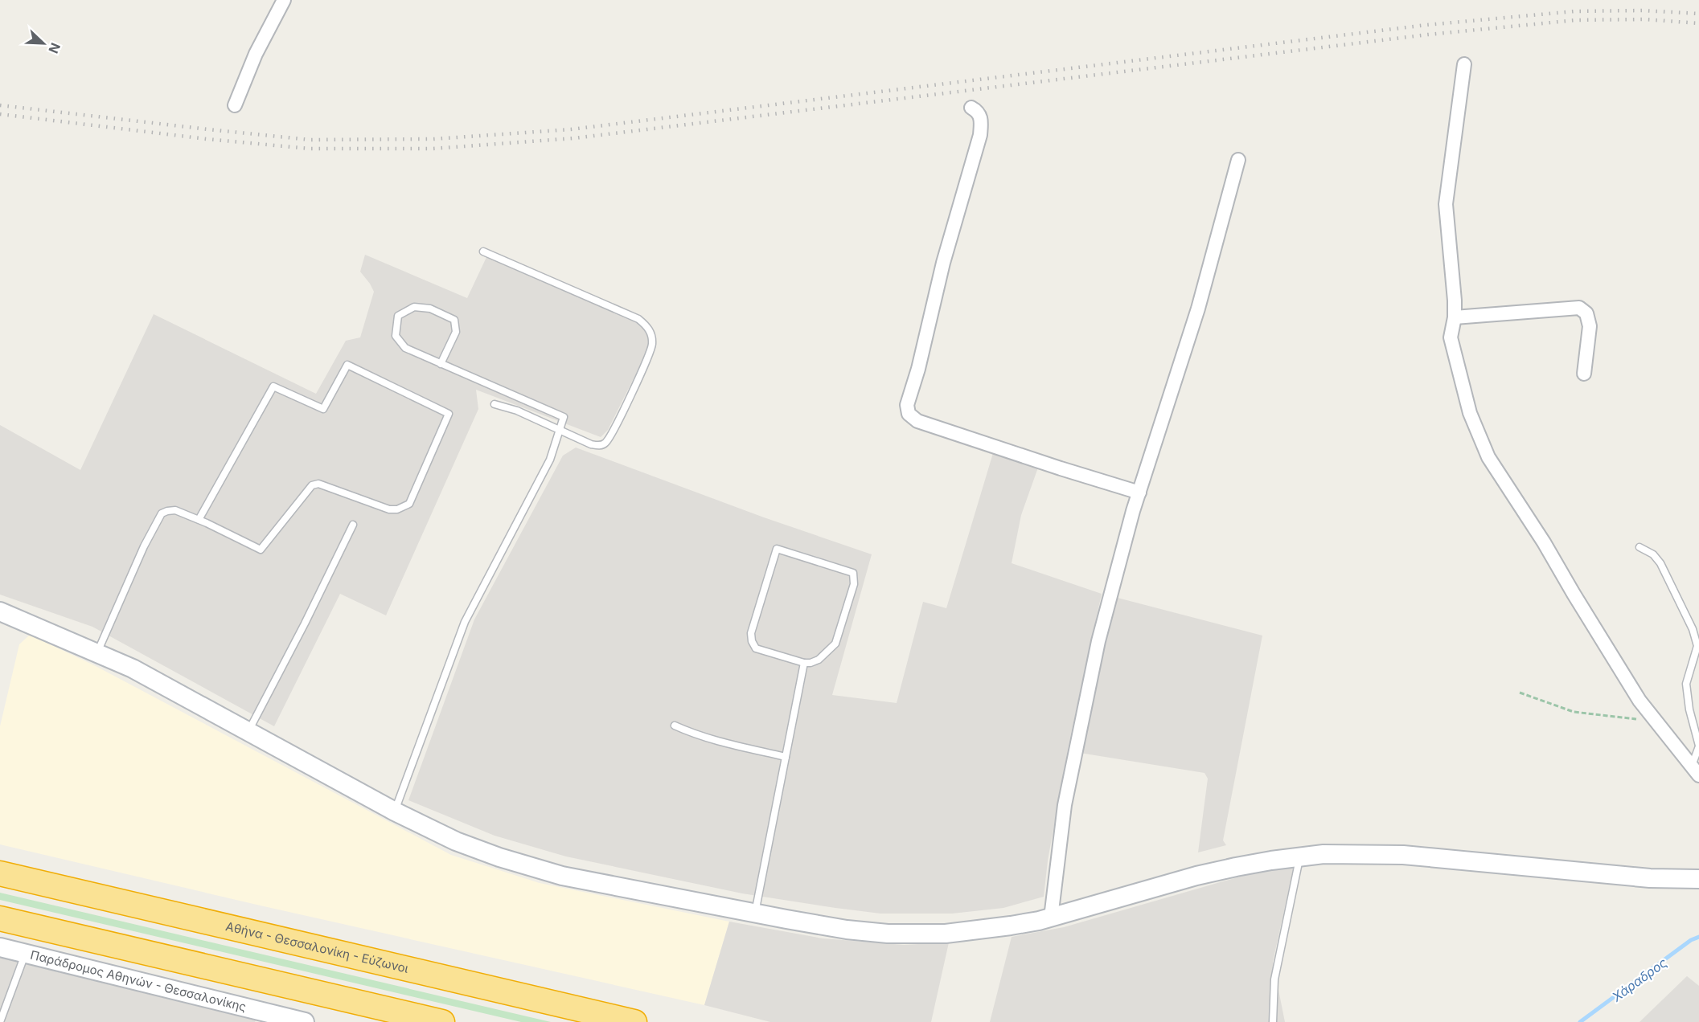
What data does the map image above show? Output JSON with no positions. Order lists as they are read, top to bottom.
{
  "streets": {
    "highway": ["Αθήνα - Θεσσαλονίκη - Εύζωνοι"],
    "street": ["Παράδρομος Αθηνών - Θεσσαλονίκης"]
  },
  "water": ["Χάραδρος"],
  "north": "bottom right"
}
